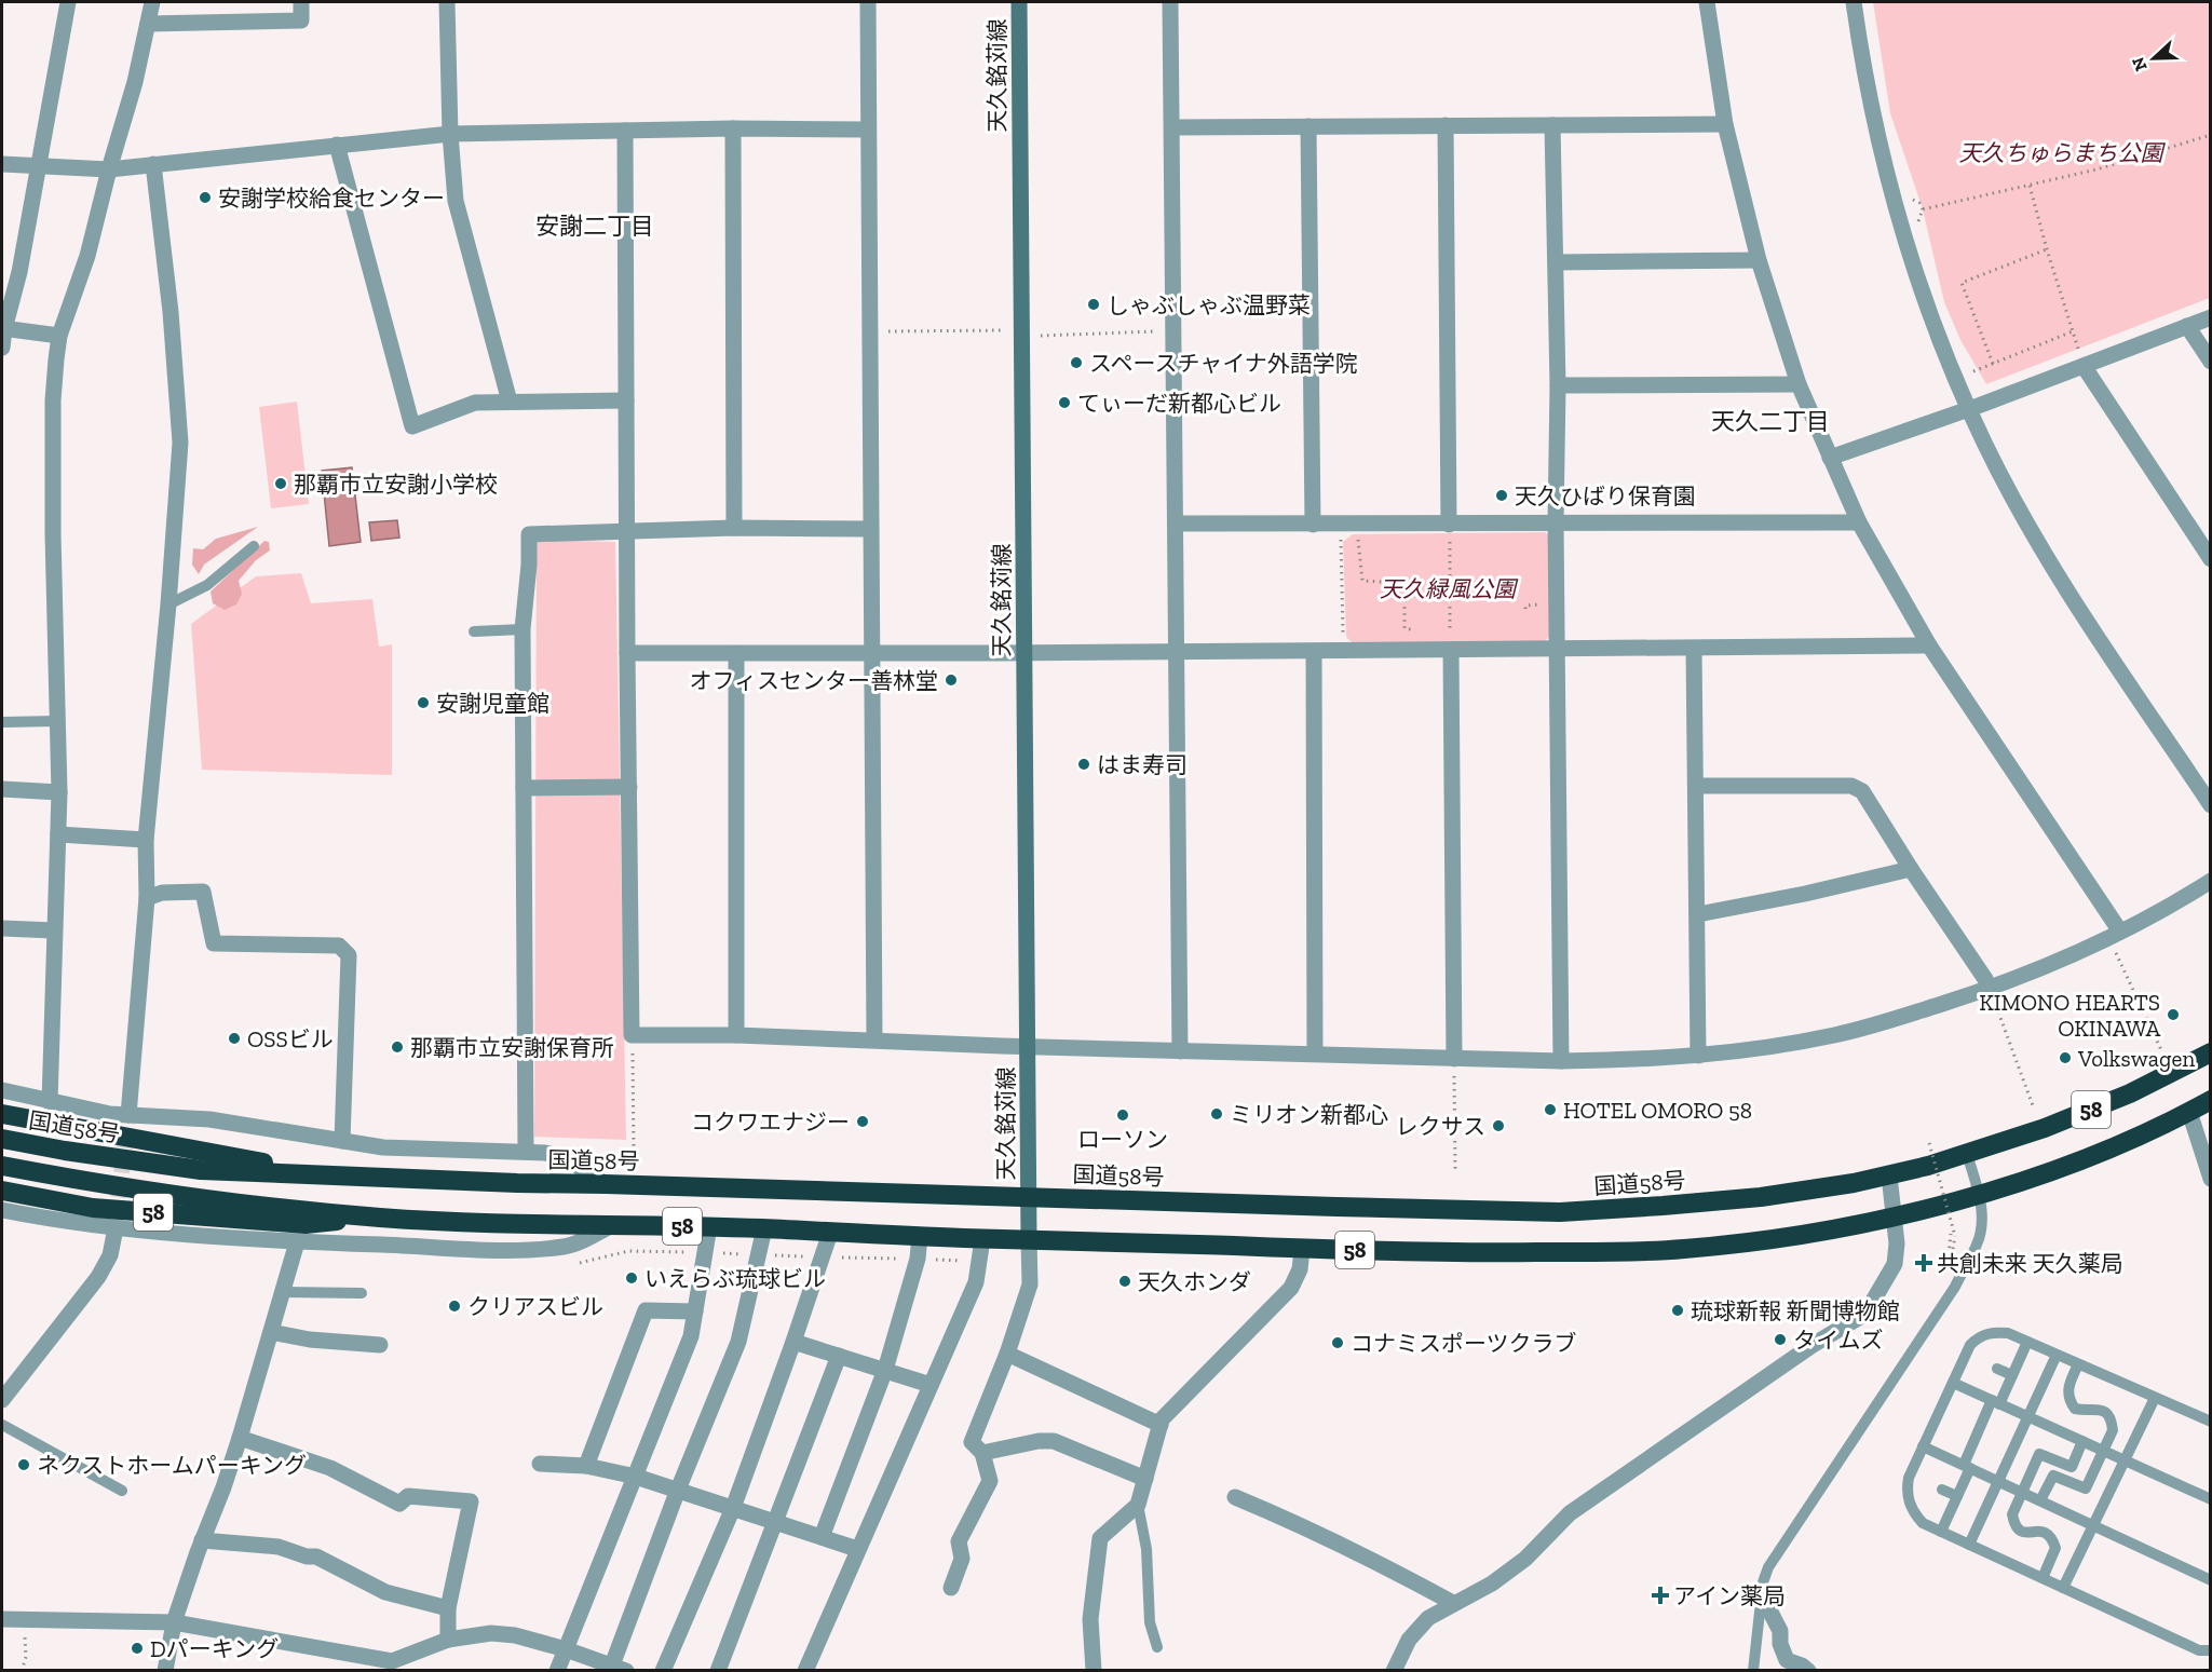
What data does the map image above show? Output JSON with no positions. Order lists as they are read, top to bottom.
{
  "streets": {
    "highway": ["58", "国道58号"],
    "street": ["天久銘苅線"]
  },
  "crossings": [
    ["天久銘苅線", "58"],
    ["天久銘苅線", "国道58号"],
    ["58", "国道58号"]
  ],
  "districts": ["安謝二丁目", "天久二丁目"],
  "parks": ["天久ちゅらまち公園", "天久緑風公園"],
  "places": {
    "other": [
      "安謝学校給食センター",
      "しゃぶしゃぶ温野菜",
      "スペースチャイナ外語学院",
      "てぃーだ新都心ビル",
      "那覇市立安謝小学校",
      "天久ひばり保育園",
      "オフィスセンター善林堂",
      "安謝児童館",
      "はま寿司",
      "KIMONO HEARTS OKINAWA",
      "OSSビル",
      "那覇市立安謝保育所",
      "Volkswagen",
      "HOTEL OMORO 58",
      "ミリオン新都心",
      "ローソン",
      "コクワエナジー",
      "レクサス",
      "いえらぶ琉球ビル",
      "天久ホンダ",
      "クリアスビル",
      "琉球新報 新聞博物館",
      "タイムズ",
      "コナミスポーツクラブ",
      "ネクストホームパーキング",
      "Dパーキング"
    ],
    "health": ["共創未来 天久薬局", "アイン薬局"]
  },
  "north": "left"
}
